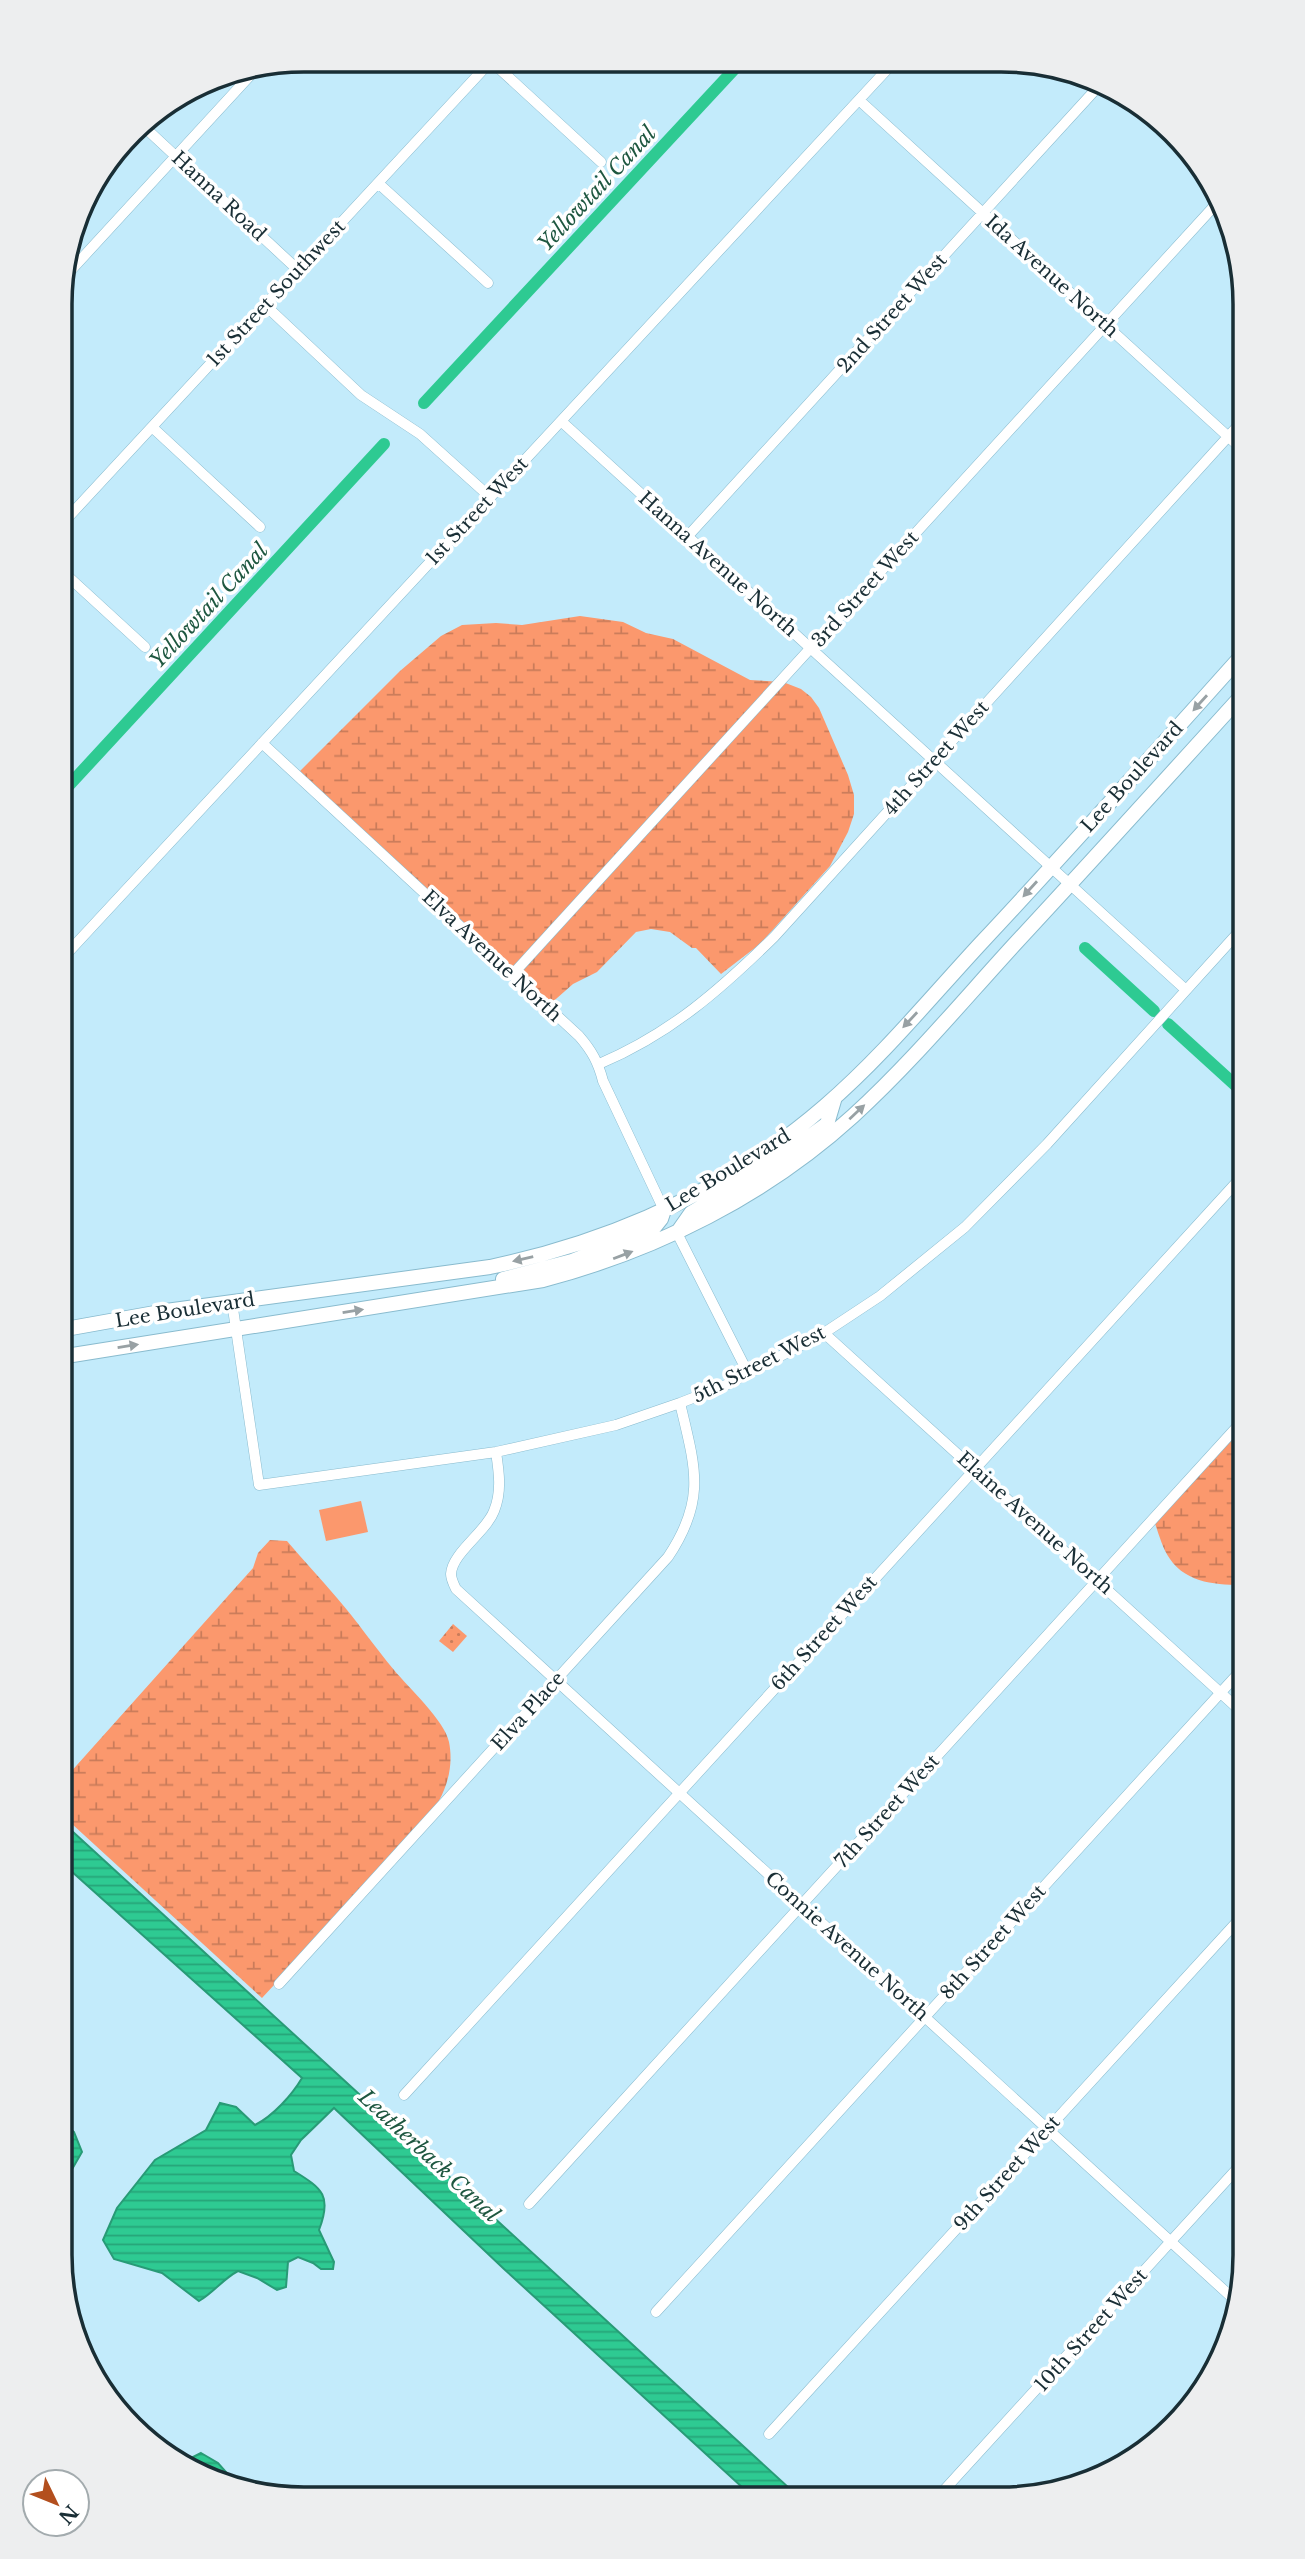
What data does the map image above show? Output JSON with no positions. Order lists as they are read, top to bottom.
{
  "streets": {
    "main road": ["Lee Boulevard"],
    "street": [
      "Hanna Road",
      "Ida Avenue North",
      "1st Street Southwest",
      "2nd Street West",
      "1st Street West",
      "Hanna Avenue North",
      "3rd Street West",
      "4th Street West",
      "Elva Avenue North",
      "5th Street West",
      "Elaine Avenue North",
      "6th Street West",
      "Elva Place",
      "7th Street West",
      "8th Street West",
      "Connie Avenue North",
      "9th Street West",
      "10th Street West"
    ]
  },
  "crossings": [
    ["Hanna Road", "1st Street Southwest"],
    ["Ida Avenue North", "2nd Street West"],
    ["Ida Avenue North", "1st Street West"],
    ["Ida Avenue North", "3rd Street West"],
    ["Ida Avenue North", "4th Street West"],
    ["2nd Street West", "Hanna Avenue North"],
    ["1st Street West", "Hanna Avenue North"],
    ["1st Street West", "Elva Avenue North"],
    ["Hanna Avenue North", "3rd Street West"],
    ["Hanna Avenue North", "4th Street West"],
    ["Hanna Avenue North", "Lee Boulevard"],
    ["Hanna Avenue North", "5th Street West"],
    ["3rd Street West", "Elva Avenue North"],
    ["4th Street West", "Elva Avenue North"],
    ["Lee Boulevard", "Elva Avenue North"],
    ["Lee Boulevard", "5th Street West"],
    ["5th Street West", "Elaine Avenue North"],
    ["5th Street West", "Elva Place"],
    ["5th Street West", "Connie Avenue North"],
    ["Elaine Avenue North", "6th Street West"],
    ["Elaine Avenue North", "7th Street West"],
    ["Elaine Avenue North", "8th Street West"],
    ["6th Street West", "Connie Avenue North"],
    ["Elva Place", "Connie Avenue North"],
    ["7th Street West", "Connie Avenue North"],
    ["8th Street West", "Connie Avenue North"],
    ["Connie Avenue North", "9th Street West"],
    ["Connie Avenue North", "10th Street West"]
  ],
  "water": ["Yellowtail Canal", "Leatherback Canal"],
  "north": "bottom right"
}
